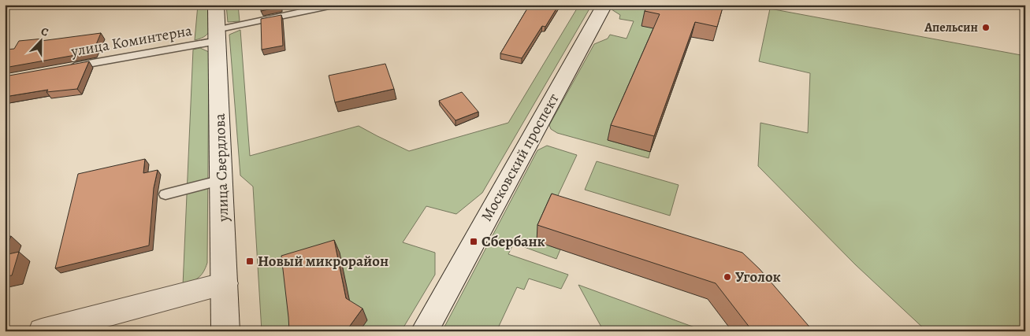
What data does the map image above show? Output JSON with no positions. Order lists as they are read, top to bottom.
{
  "streets": {
    "street": ["Московский проспект", "улица Свердлова"],
    "lane": ["улица Коминтерна"]
  },
  "crossings": [
    ["улица Коминтерна", "улица Свердлова"]
  ],
  "places": {
    "other": ["Апельсин", "Уголок"],
    "transit": ["Сбербанк", "Новый микрорайон"]
  },
  "north": "top"
}
